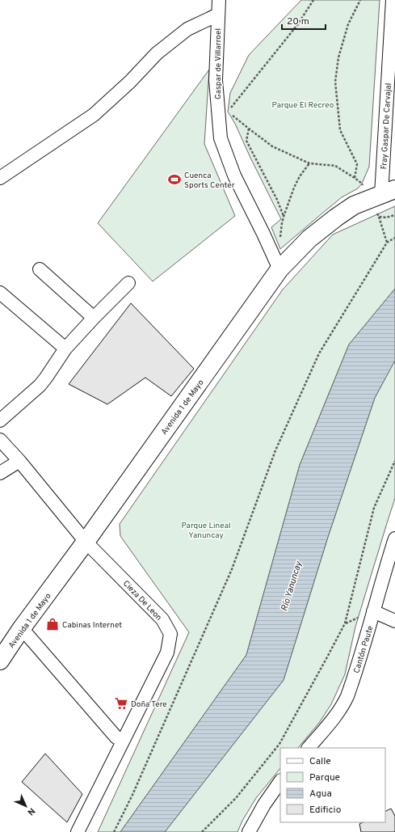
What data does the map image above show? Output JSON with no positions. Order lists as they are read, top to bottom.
{
  "streets": {
    "main road": ["Avenida 1 de Mayo"],
    "street": [
      "Gaspar de Villarroel",
      "Fray Gaspar De Carvajal",
      "Cieza De Leon",
      "Cantón Paute"
    ]
  },
  "crossings": [
    ["Gaspar de Villarroel", "Avenida 1 de Mayo"],
    ["Fray Gaspar De Carvajal", "Avenida 1 de Mayo"],
    ["Avenida 1 de Mayo", "Cieza De Leon"]
  ],
  "water": ["Río Yanuncay"],
  "parks": ["Parque El Recreo", "Parque Lineal Yanuncay"],
  "places": {
    "sports": ["Cuenca Sports Center"],
    "shop": ["Cabinas Internet"],
    "supermarket": ["Doña Tere"]
  },
  "legend": [
    "Calle",
    "Parque",
    "Agua",
    "Edificio"
  ],
  "scale_bar": "20 m",
  "north": "bottom right"
}
